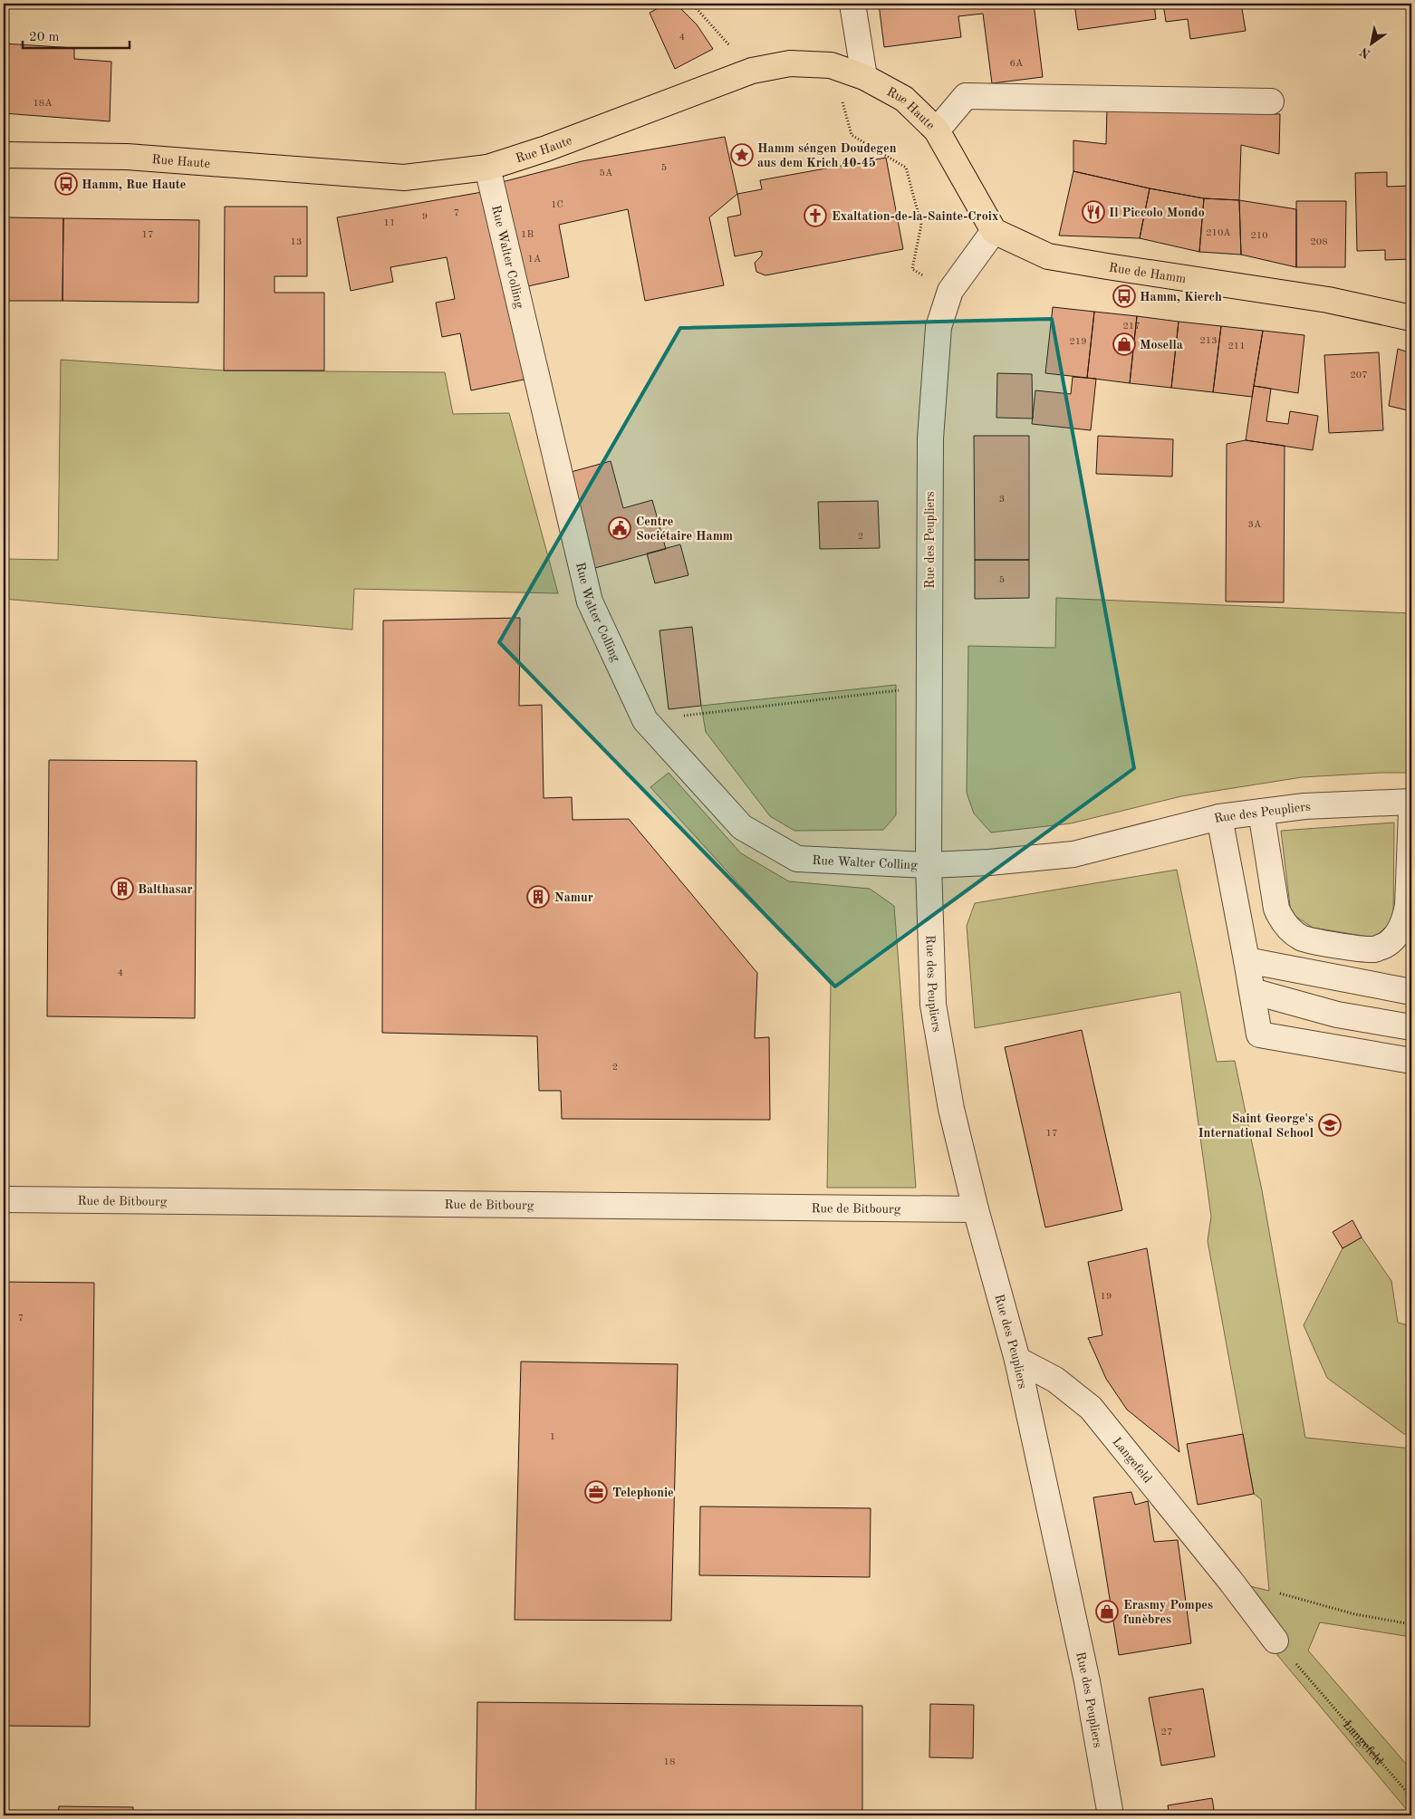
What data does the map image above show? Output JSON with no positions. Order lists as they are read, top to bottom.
{
  "streets": {
    "main road": ["Rue Haute", "Rue de Hamm"],
    "street": [
      "Rue Walter Colling",
      "Rue des Peupliers",
      "Rue de Bitbourg",
      "Langefeld"
    ]
  },
  "crossings": [
    ["Rue Haute", "Rue Walter Colling"],
    ["Rue Haute", "Rue de Hamm"],
    ["Rue Haute", "Rue des Peupliers"],
    ["Rue Walter Colling", "Rue des Peupliers"],
    ["Rue de Hamm", "Rue des Peupliers"],
    ["Rue des Peupliers", "Rue de Bitbourg"],
    ["Rue des Peupliers", "Langefeld"]
  ],
  "places": {
    "place": ["Hamm séngen Doudegen aus dem Krich 40-45"],
    "bus stop": ["Hamm, Rue Haute", "Hamm, Kierch"],
    "restaurant": ["Il Piccolo Mondo"],
    "church": ["Exaltation-de-la-Sainte-Croix"],
    "shop": ["Mosella", "Erasmy Pompes funèbres"],
    "public building": ["Centre Sociétaire Hamm"],
    "building": ["Balthasar", "Namur"],
    "school or university": ["Saint George's International School"],
    "office": ["Telephonie"]
  },
  "house_numbers": [
    "4",
    "6A",
    "18A",
    "5",
    "5A",
    "1C",
    "7",
    "9",
    "11",
    "210A",
    "17",
    "1B",
    "210",
    "13",
    "208",
    "1A",
    "217",
    "213",
    "219",
    "211",
    "207",
    "3",
    "3A",
    "2",
    "5",
    "4",
    "2",
    "17",
    "19",
    "7",
    "1",
    "27",
    "18"
  ],
  "scale_bar": "20 m",
  "north": "bottom left"
}
